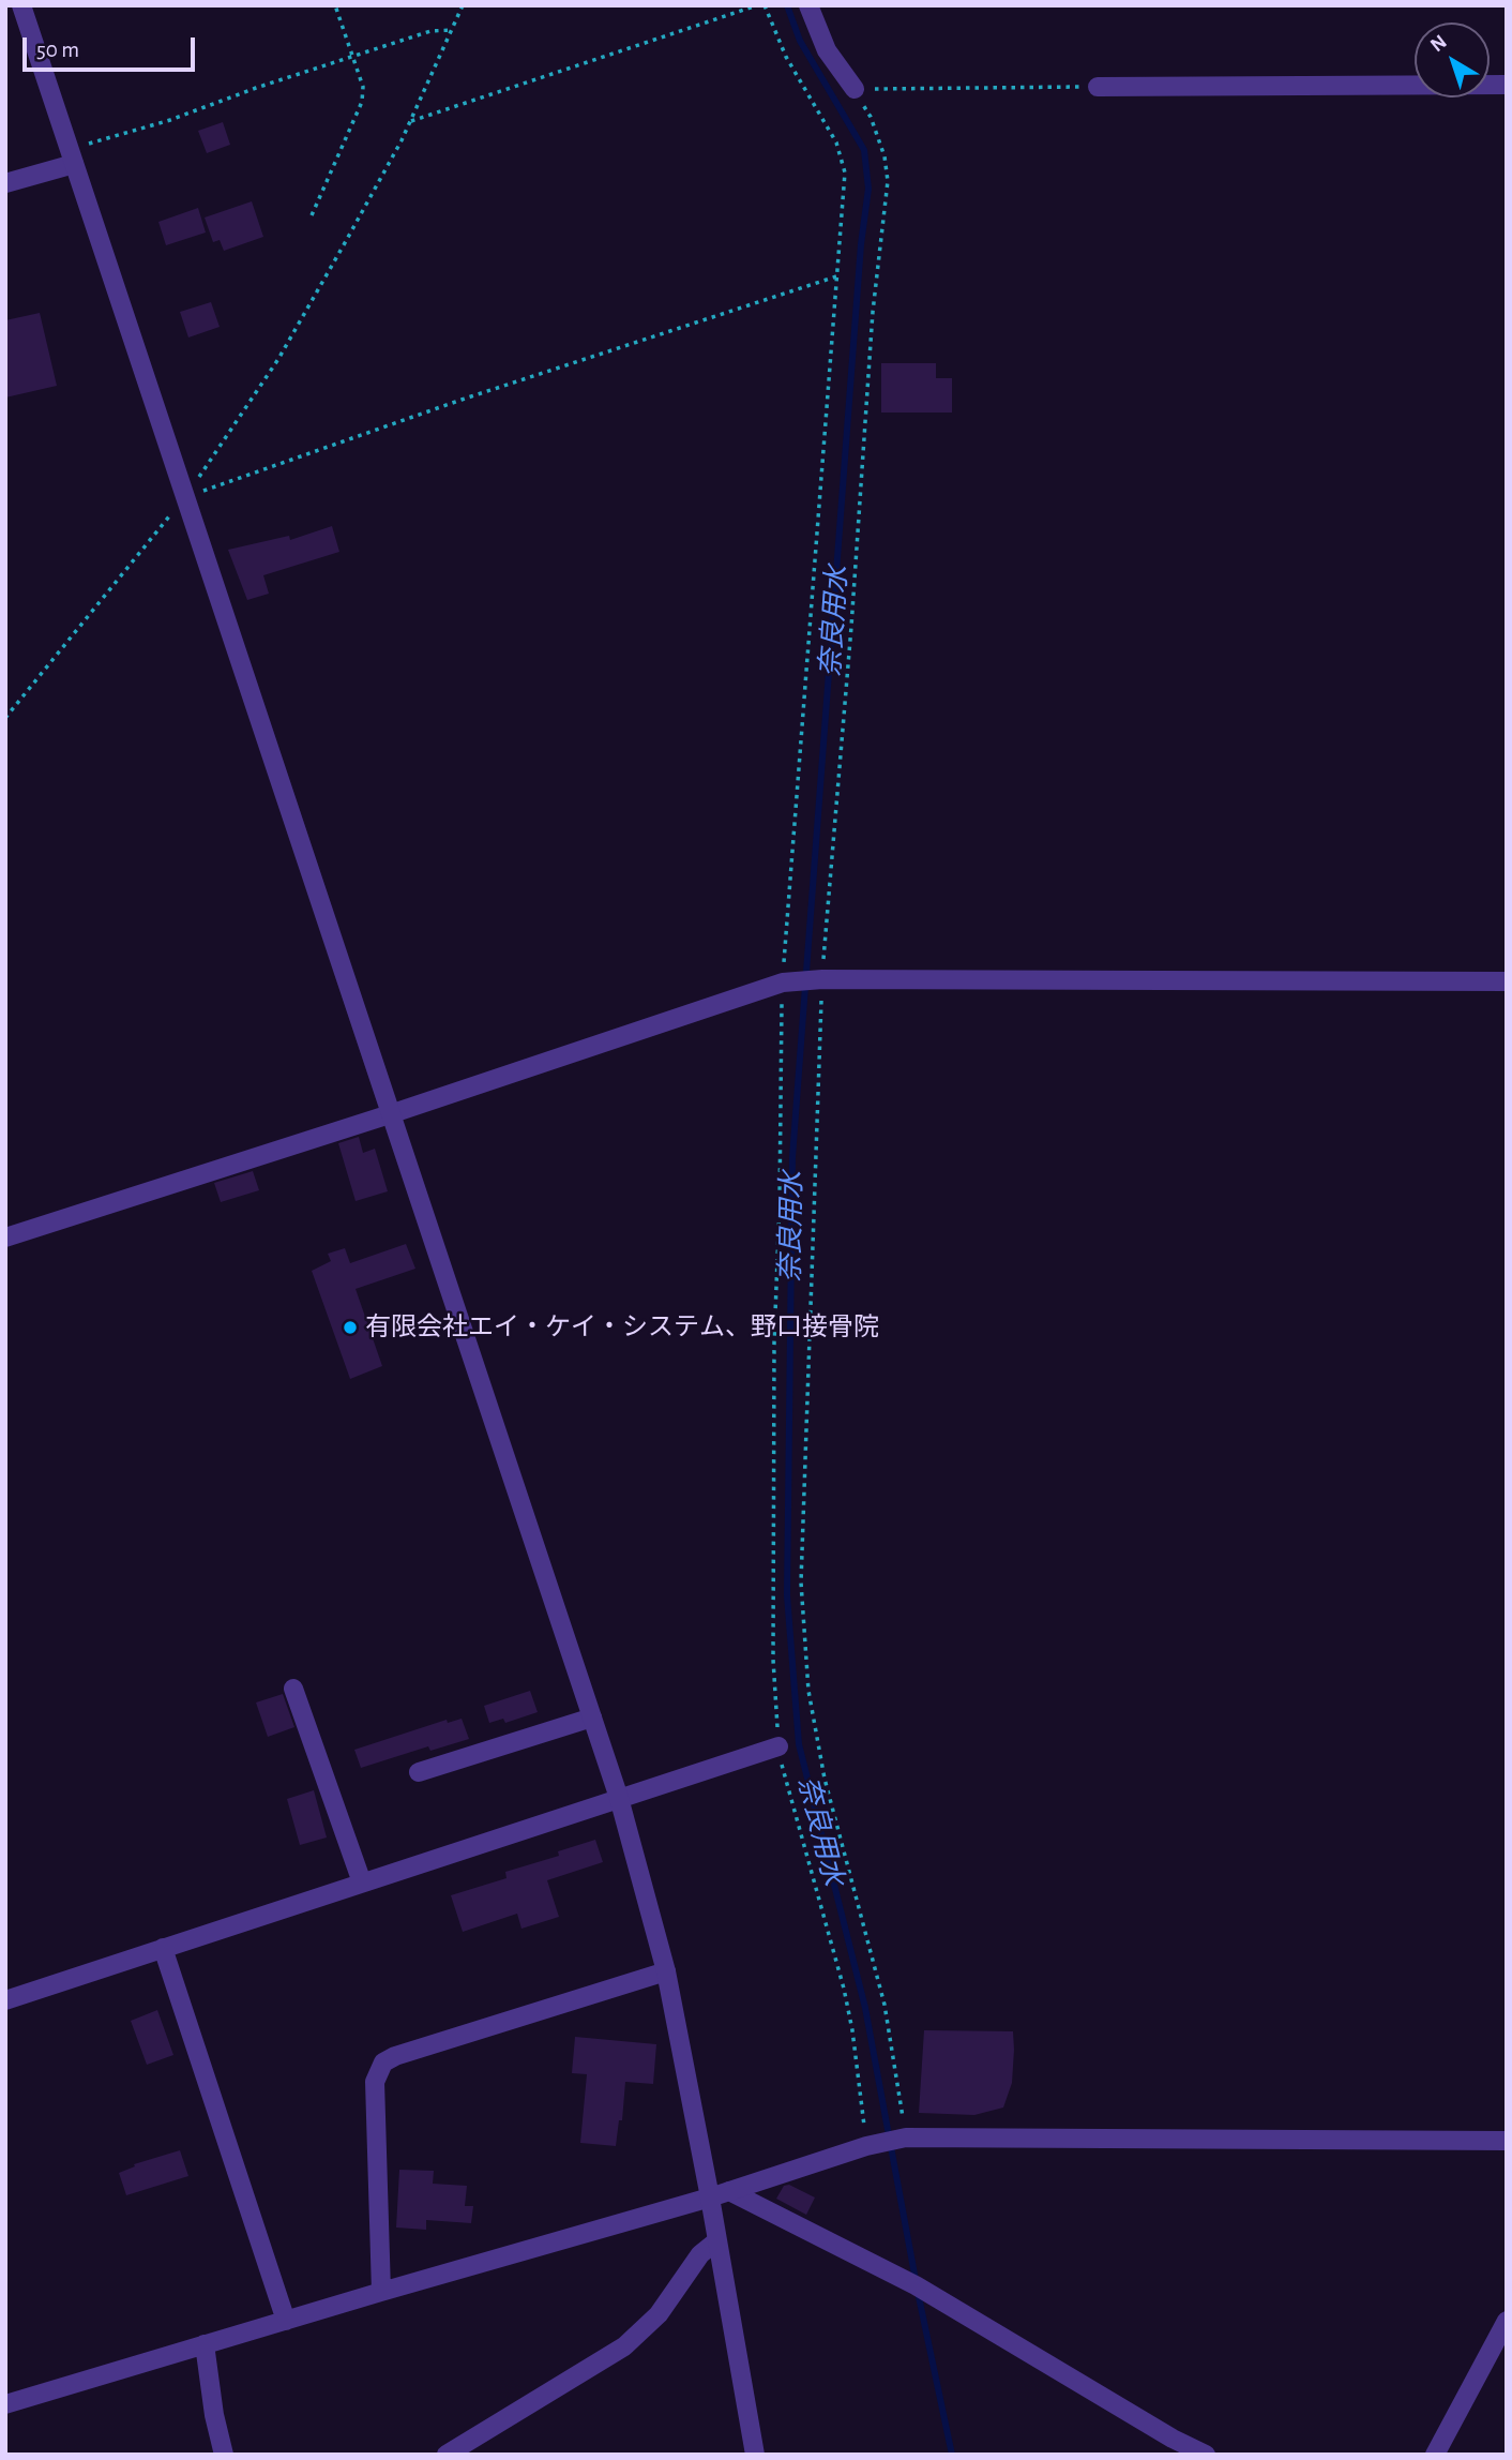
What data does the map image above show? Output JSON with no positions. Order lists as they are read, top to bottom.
{
  "water": ["奈良用水"],
  "places": ["有限会社エイ・ケイ・システム、野口接骨院"],
  "scale_bar": "50 m",
  "north": "top left"
}
